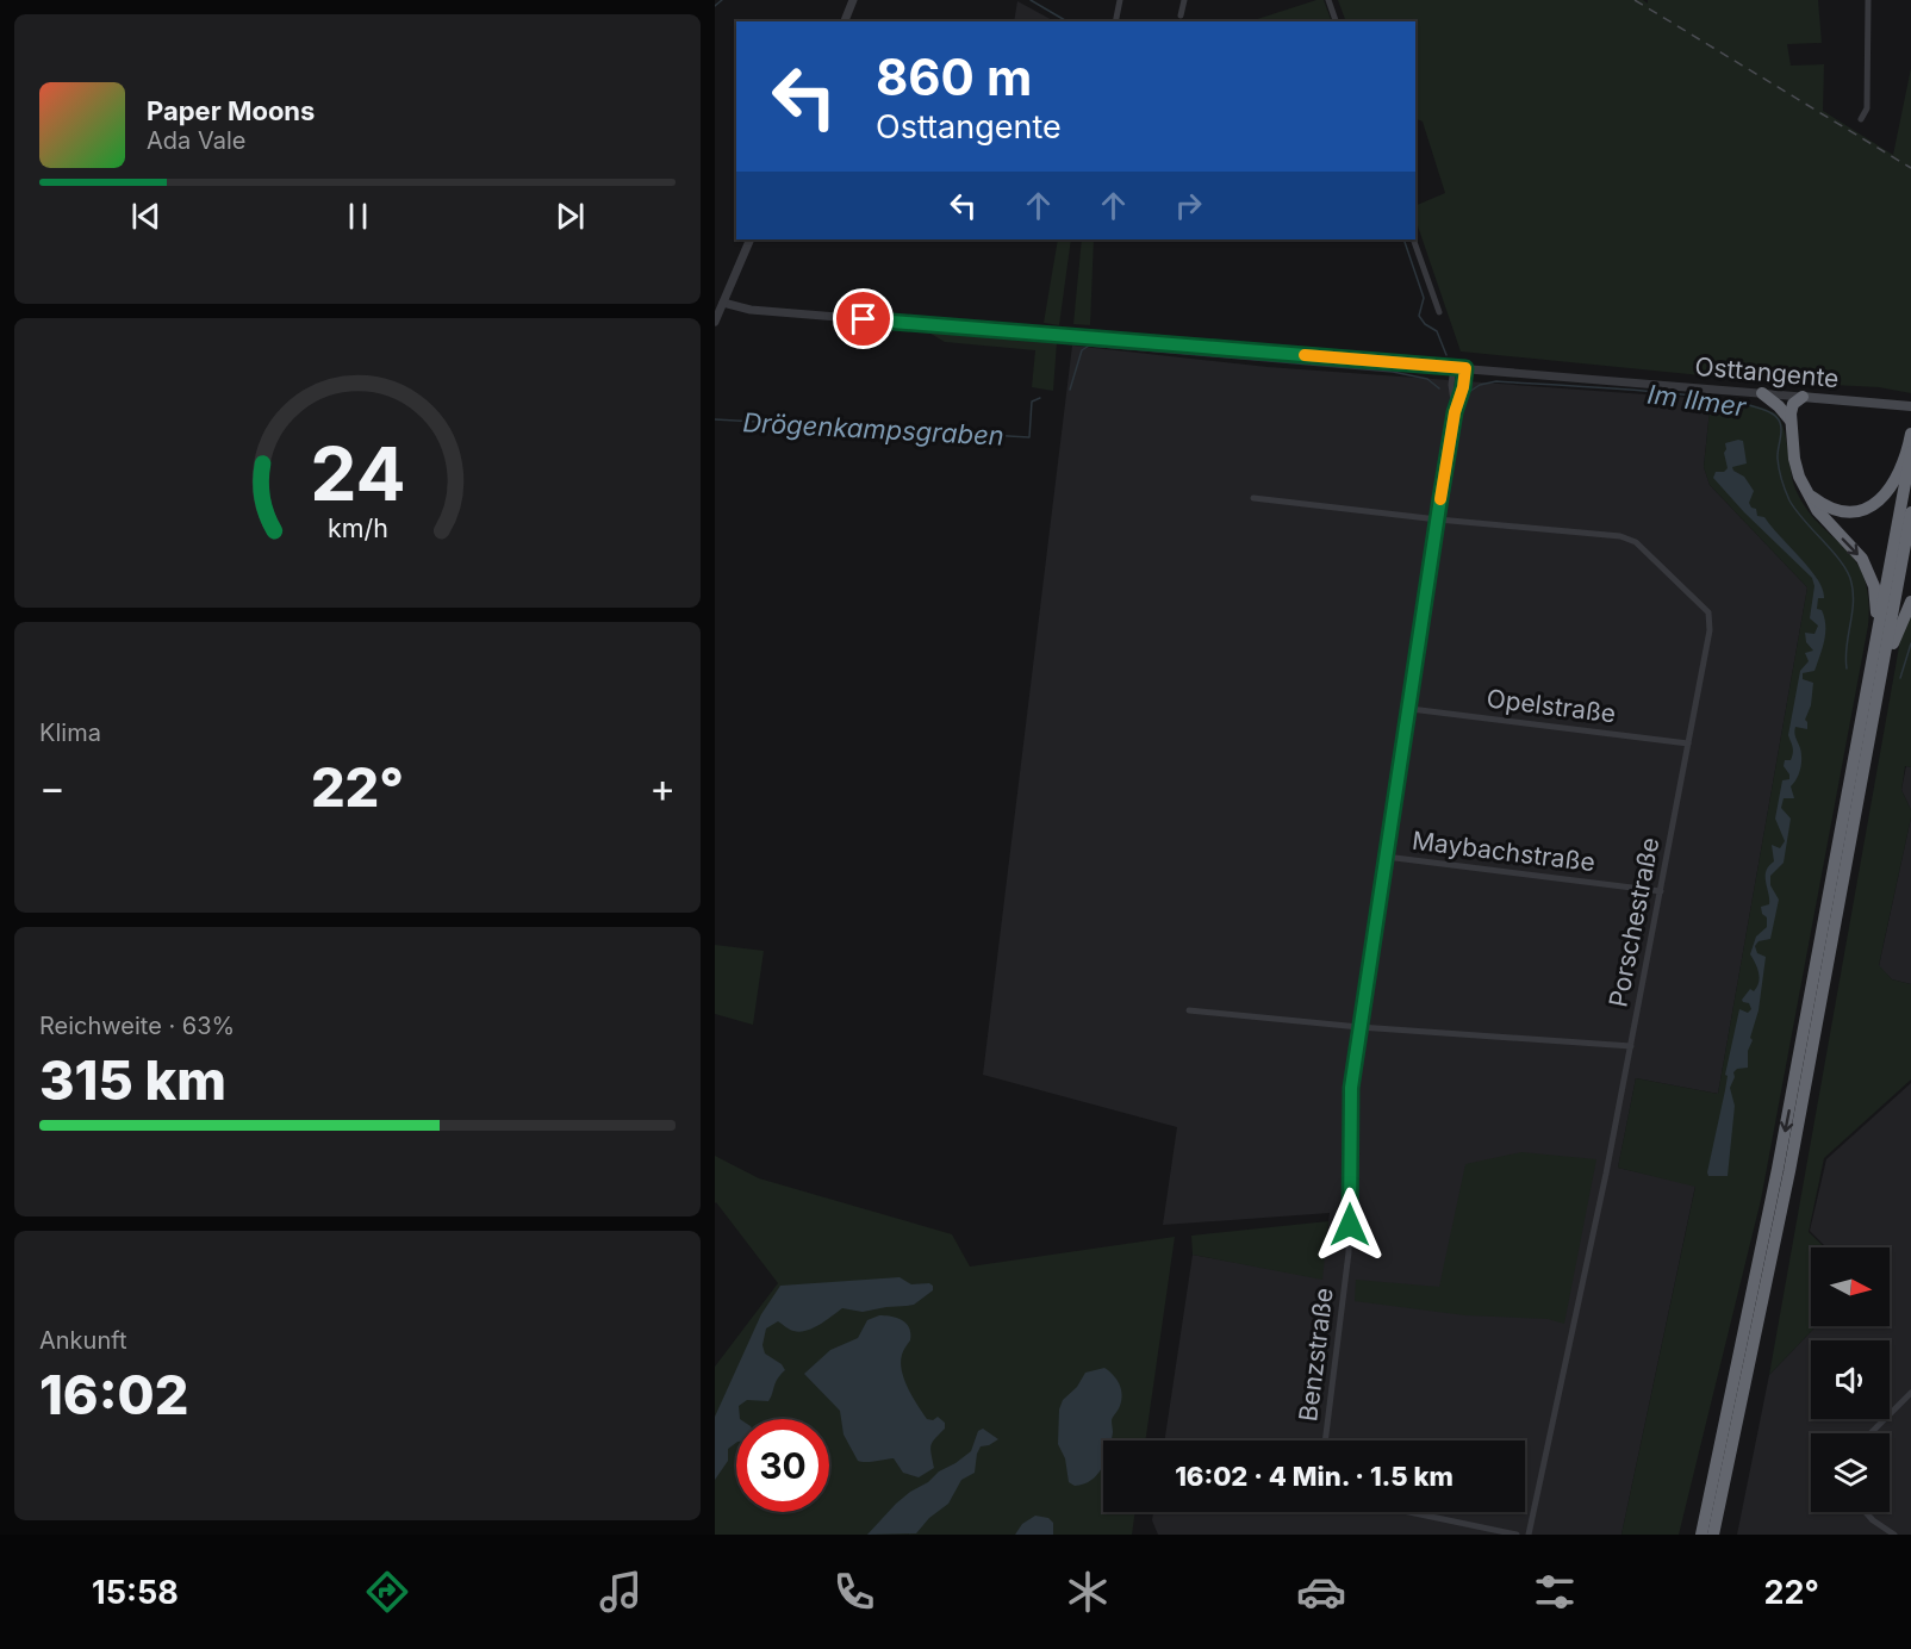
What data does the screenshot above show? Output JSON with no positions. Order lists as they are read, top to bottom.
{
  "streets": {
    "main road": ["Osttangente"],
    "street": [
      "Opelstraße",
      "Maybachstraße",
      "Porschestraße",
      "Benzstraße"
    ]
  },
  "crossings": [
    ["Osttangente", "Benzstraße"],
    ["Opelstraße", "Porschestraße"],
    ["Opelstraße", "Benzstraße"],
    ["Maybachstraße", "Porschestraße"],
    ["Maybachstraße", "Benzstraße"],
    ["Porschestraße", "Benzstraße"]
  ],
  "water": ["Im Ilmer", "Drögenkampsgraben"],
  "north": "right",
  "page": {
    "turn": ["860 m", "Osttangente"],
    "song": ["Paper Moons", "Ada Vale"],
    "tile": [
      "Klima",
      ["Reichweite · 63%", "315 km"],
      ["Ankunft", "16:02"]
    ],
    "heat": ["−", "22°", "+"],
    "limit": "30",
    "trip": "16:02 · 4 Min. · 1.5 km",
    "tabs": ["15:58", "22°"],
    "gauge": ["24", "km/h"]
  }
}
